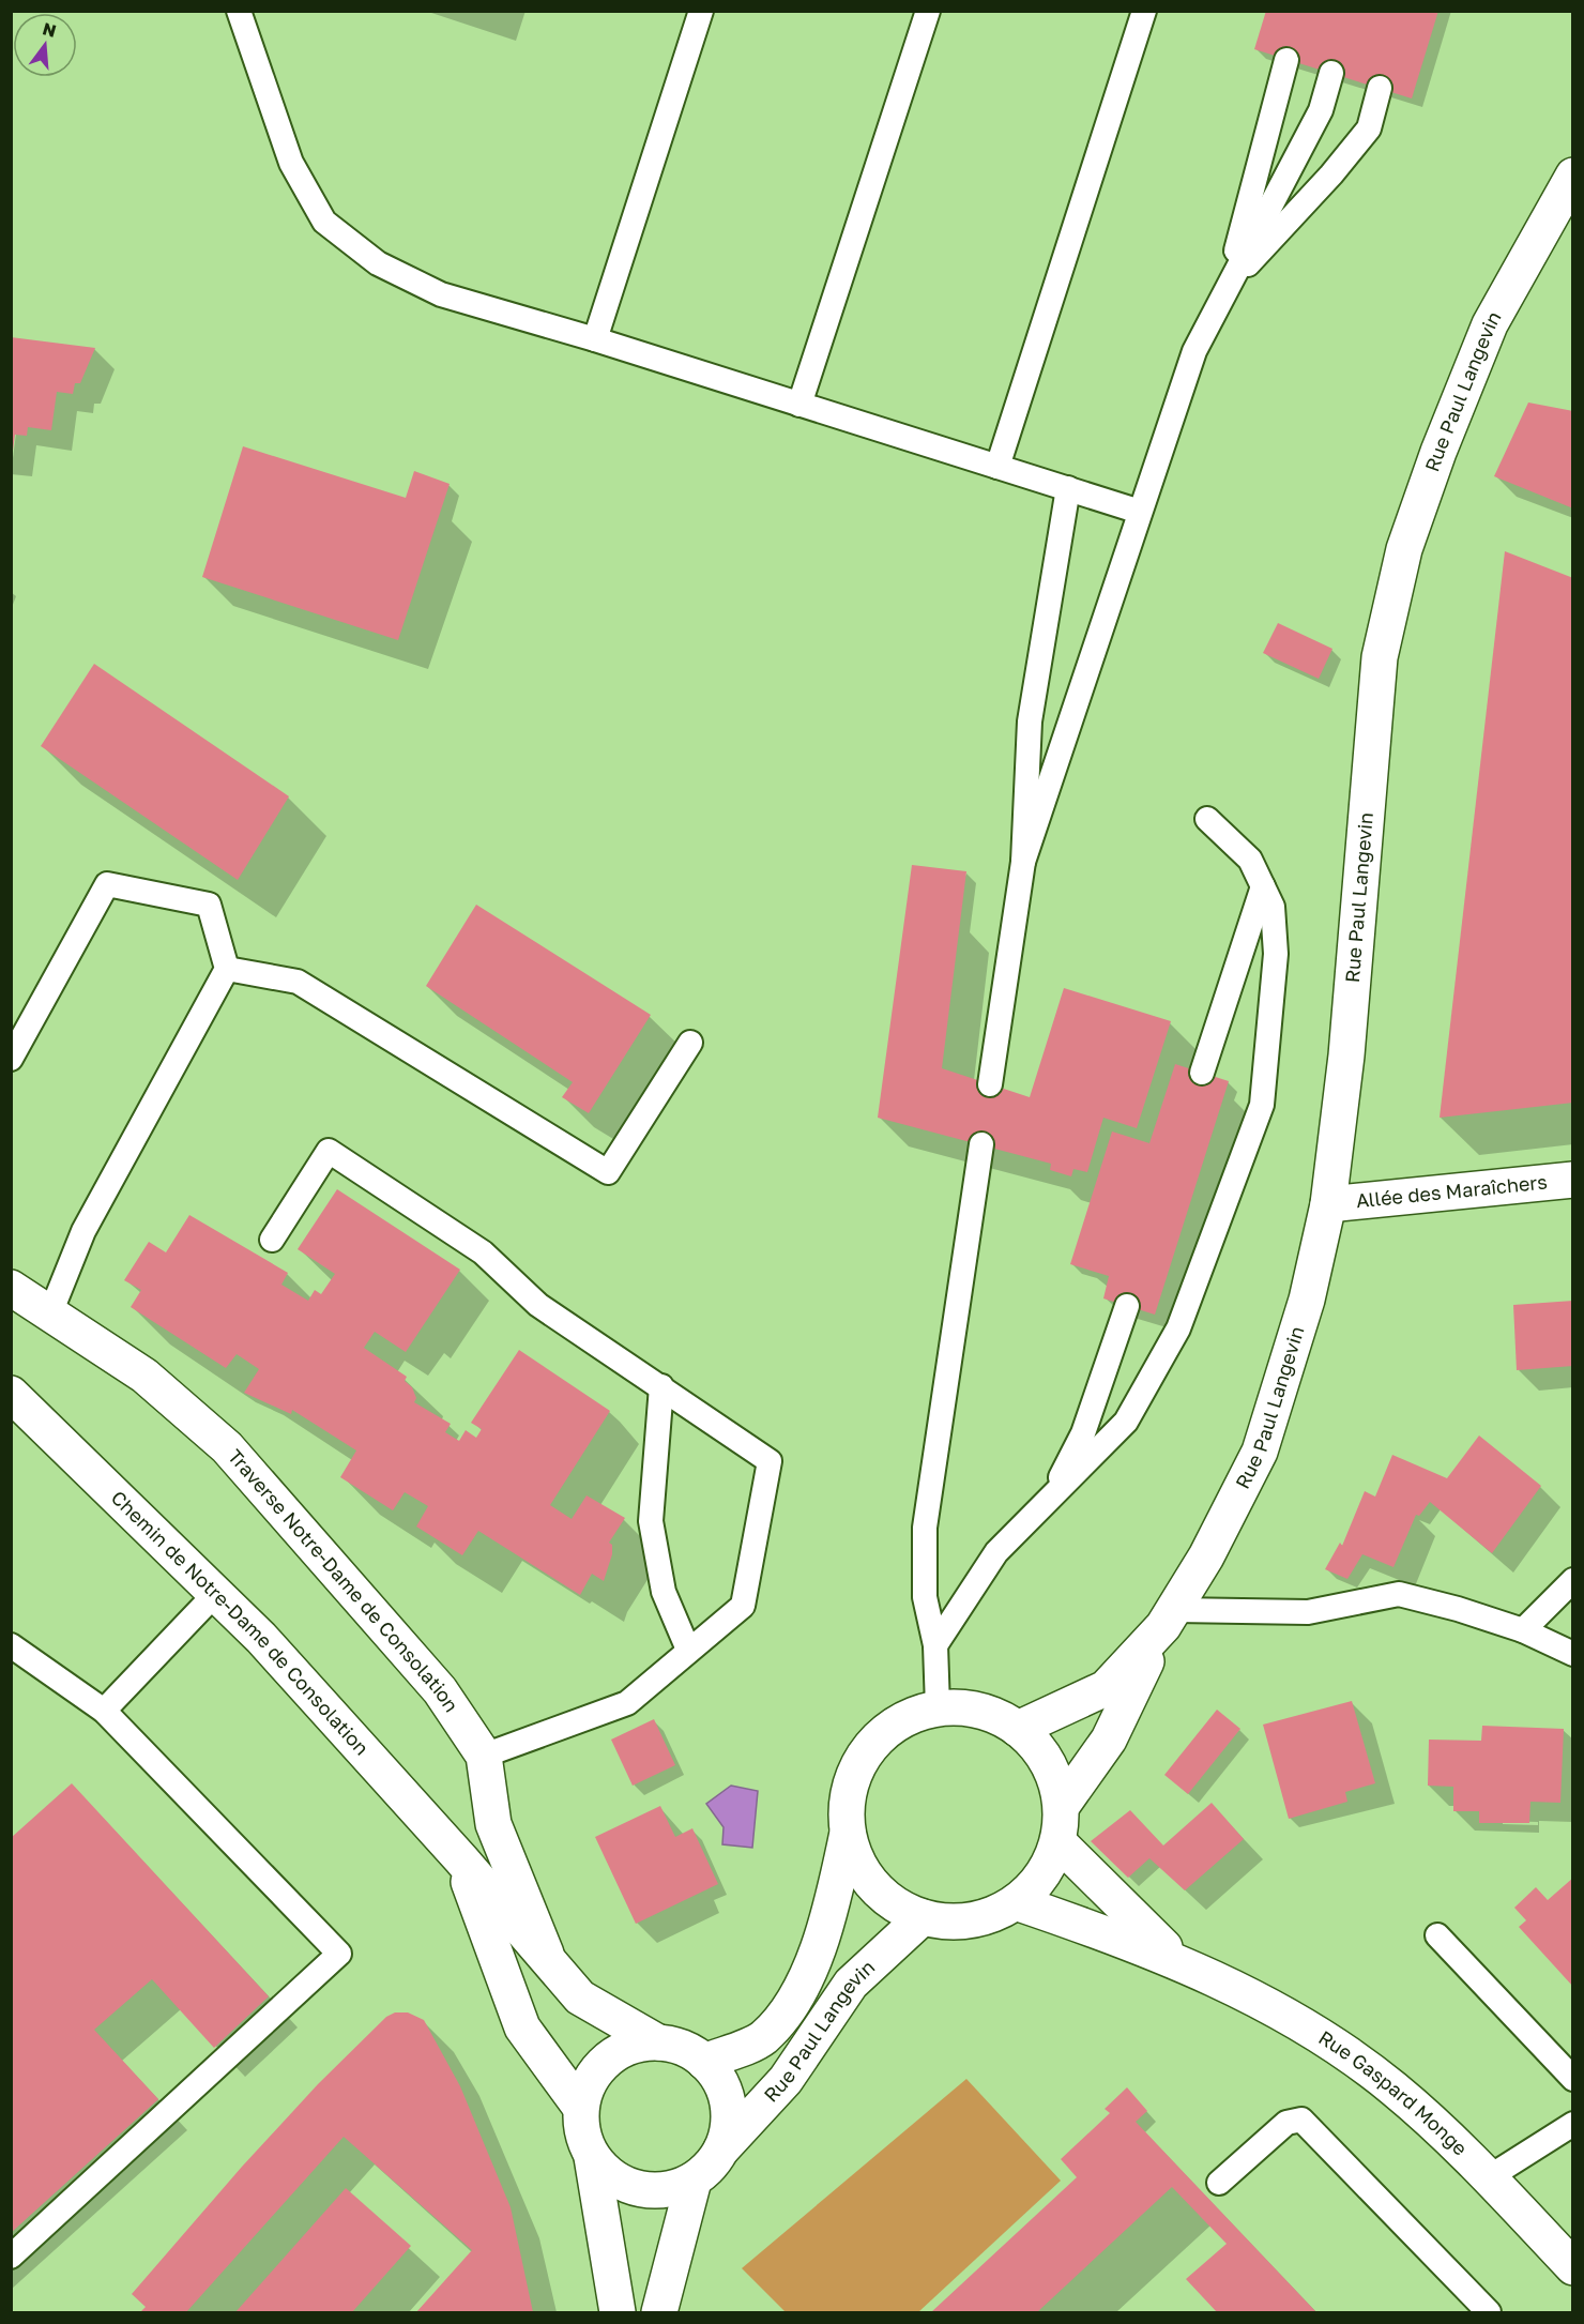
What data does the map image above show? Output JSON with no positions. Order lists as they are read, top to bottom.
{
  "streets": {
    "street": [
      "Rue Paul Langevin",
      "Allée des Maraîchers",
      "Traverse Notre-Dame de Consolation",
      "Chemin de Notre-Dame de Consolation",
      "Rue Gaspard Monge"
    ]
  },
  "crossings": [
    ["Rue Paul Langevin", "Allée des Maraîchers"],
    ["Rue Paul Langevin", "Chemin de Notre-Dame de Consolation"],
    ["Rue Paul Langevin", "Rue Gaspard Monge"],
    ["Traverse Notre-Dame de Consolation", "Chemin de Notre-Dame de Consolation"]
  ],
  "north": "top"
}
